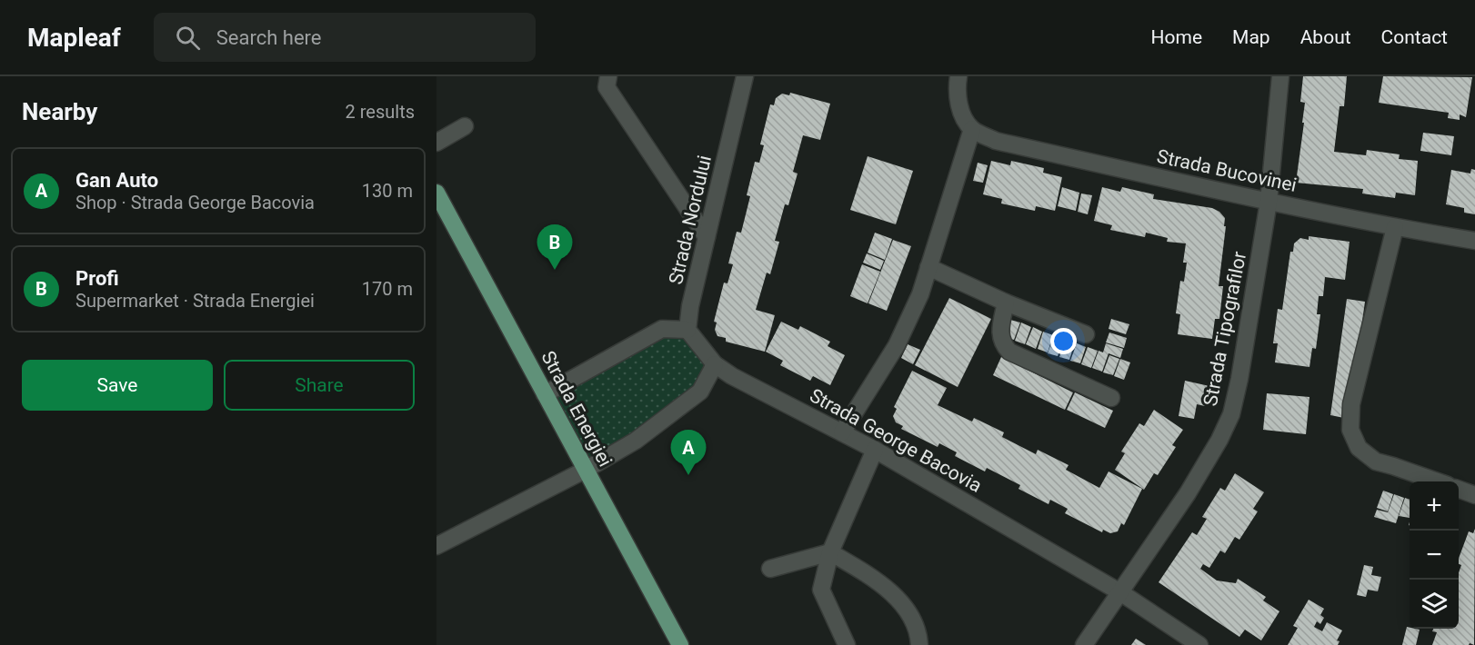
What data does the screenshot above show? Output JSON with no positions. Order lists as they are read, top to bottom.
{
  "streets": {
    "main road": ["Strada Energiei"],
    "street": [
      "Strada Bucovinei",
      "Strada Nordului",
      "Strada Tipografilor",
      "Strada George Bacovia"
    ]
  },
  "crossings": [
    ["Strada Bucovinei", "Strada Tipografilor"],
    ["Strada Tipografilor", "Strada George Bacovia"]
  ],
  "page": {
    "header": "Mapleaf",
    "search": "Search here",
    "nav": [
      "Home",
      "Map",
      "About",
      "Contact"
    ],
    "heading": ["Nearby", "2 results"],
    "list": [
      {
        "mark": "A",
        "name": "Gan Auto",
        "note": "Shop · Strada George Bacovia",
        "value": "130 m"
      },
      {
        "mark": "B",
        "name": "Profi",
        "note": "Supermarket · Strada Energiei",
        "value": "170 m"
      }
    ],
    "pins": ["B", "A"],
    "buttons": ["Save", "Share"],
    "map_buttons": ["+", "−"]
  }
}
